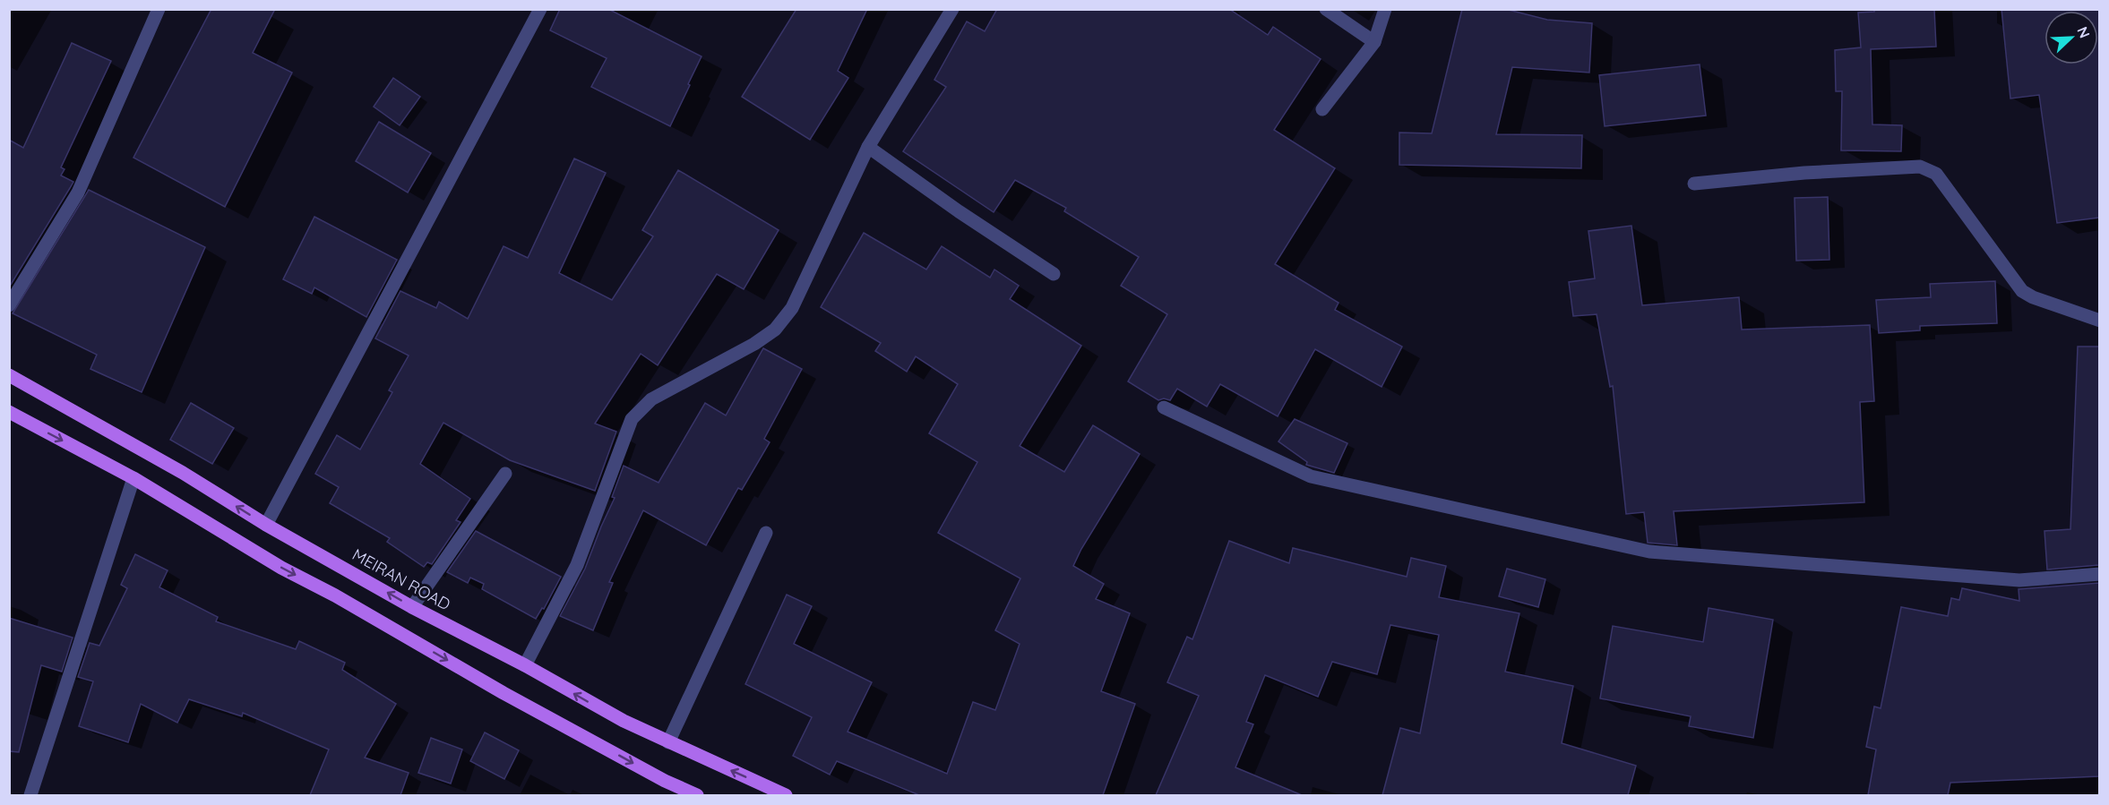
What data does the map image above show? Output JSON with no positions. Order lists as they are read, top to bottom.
{
  "streets": {
    "main road": ["MEIRAN ROAD"]
  },
  "north": "top right"
}
